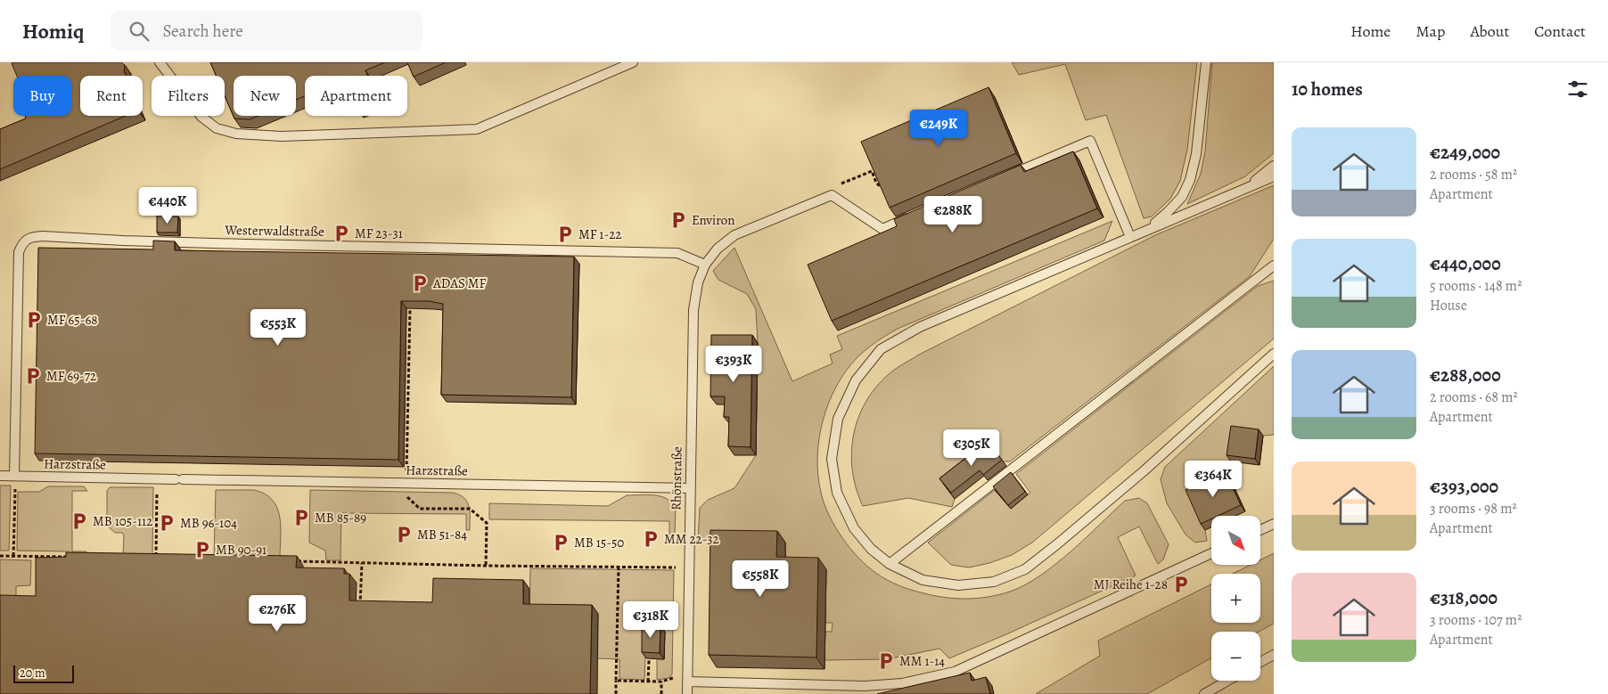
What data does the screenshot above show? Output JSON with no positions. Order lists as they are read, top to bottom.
{
  "streets": {
    "lane": ["Westerwaldstraße", "Harzstraße", "Rhönstraße"]
  },
  "crossings": [
    ["Westerwaldstraße", "Harzstraße"],
    ["Westerwaldstraße", "Rhönstraße"],
    ["Harzstraße", "Rhönstraße"]
  ],
  "places": {
    "parking": [
      "Environ",
      "MF 23-31",
      "MF 1-22",
      "ADAS MF",
      "MF 65-68",
      "MF 69-72",
      "MB 85-89",
      "MB 105-112",
      "MB 96-104",
      "MB 51-84",
      "MM 22-32",
      "MB 15-50",
      "MB 90-91",
      "MJ Reihe 1-28",
      "MM 1-14"
    ]
  },
  "scale_bar": "20 m",
  "north": "bottom right",
  "page": {
    "header": "Homiq",
    "search": "Search here",
    "nav": [
      "Home",
      "Map",
      "About",
      "Contact"
    ],
    "heading": "10 homes",
    "chip": [
      "Buy",
      "Rent",
      "Filters",
      "New",
      "Apartment"
    ],
    "price": [
      "€249K",
      "€440K",
      "€288K",
      "€553K",
      "€393K",
      "€305K",
      "€364K",
      "€558K",
      "€276K",
      "€318K"
    ],
    "list": [
      {
        "name": "€249,000",
        "note": "2 rooms · 58 m² · Apartment"
      },
      {
        "name": "€440,000",
        "note": "5 rooms · 148 m² · House"
      },
      {
        "name": "€288,000",
        "note": "2 rooms · 68 m² · Apartment"
      },
      {
        "name": "€393,000",
        "note": "3 rooms · 98 m² · Apartment"
      },
      {
        "name": "€318,000",
        "note": "3 rooms · 107 m² · Apartment"
      }
    ],
    "map_buttons": ["+", "−"],
    "scale": "20 m"
  }
}
